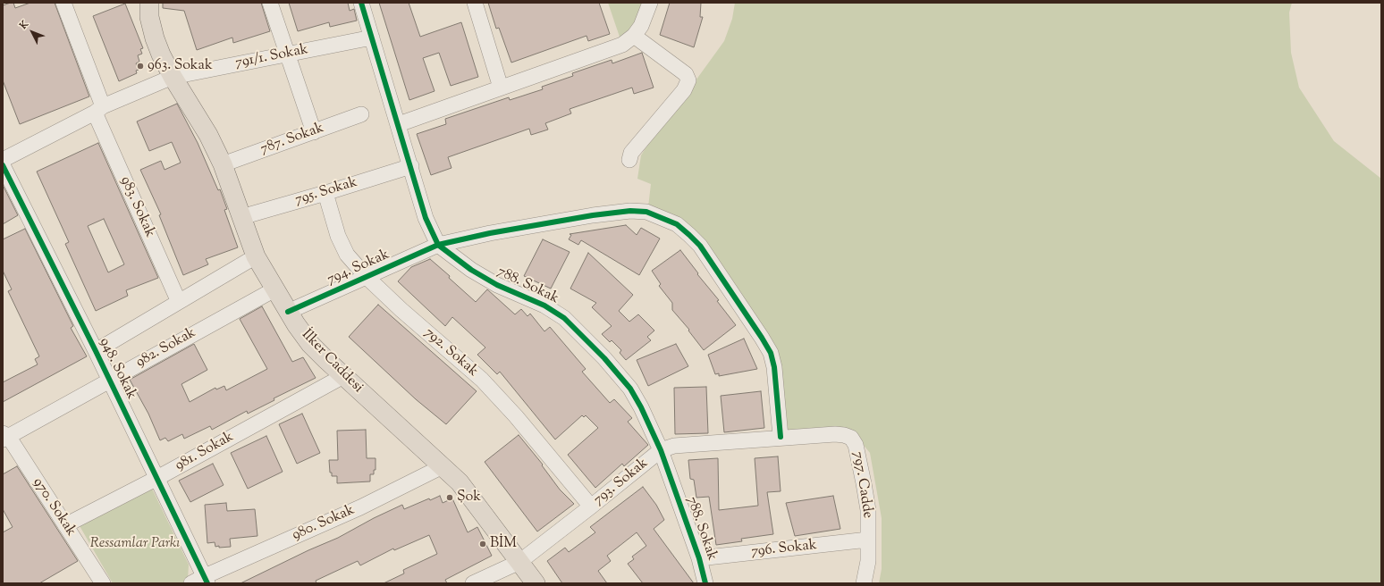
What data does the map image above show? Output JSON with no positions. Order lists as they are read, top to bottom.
{
  "streets": {
    "main road": ["İlker Caddesi"],
    "street": [
      "791/1. Sokak",
      "787. Sokak",
      "795. Sokak",
      "983. Sokak",
      "794. Sokak",
      "788. Sokak",
      "982. Sokak",
      "792. Sokak",
      "948. Sokak",
      "981. Sokak",
      "793. Sokak",
      "797. Cadde",
      "970. Sokak",
      "980. Sokak",
      "796. Sokak"
    ]
  },
  "crossings": [
    ["791/1. Sokak", "788. Sokak"],
    ["791/1. Sokak", "İlker Caddesi"],
    ["787. Sokak", "İlker Caddesi"],
    ["795. Sokak", "788. Sokak"],
    ["795. Sokak", "792. Sokak"],
    ["795. Sokak", "İlker Caddesi"],
    ["794. Sokak", "788. Sokak"],
    ["794. Sokak", "792. Sokak"],
    ["794. Sokak", "İlker Caddesi"],
    ["794. Sokak", "793. Sokak"],
    ["794. Sokak", "797. Cadde"],
    ["788. Sokak", "793. Sokak"],
    ["788. Sokak", "796. Sokak"],
    ["982. Sokak", "İlker Caddesi"],
    ["982. Sokak", "948. Sokak"],
    ["982. Sokak", "970. Sokak"],
    ["792. Sokak", "793. Sokak"],
    ["İlker Caddesi", "981. Sokak"],
    ["İlker Caddesi", "793. Sokak"],
    ["İlker Caddesi", "980. Sokak"],
    ["948. Sokak", "981. Sokak"],
    ["948. Sokak", "980. Sokak"],
    ["981. Sokak", "970. Sokak"],
    ["793. Sokak", "797. Cadde"],
    ["797. Cadde", "796. Sokak"]
  ],
  "parks": ["Ressamlar Parkı"],
  "places": ["963. Sokak", "Şok", "BİM"],
  "north": "top left"
}
